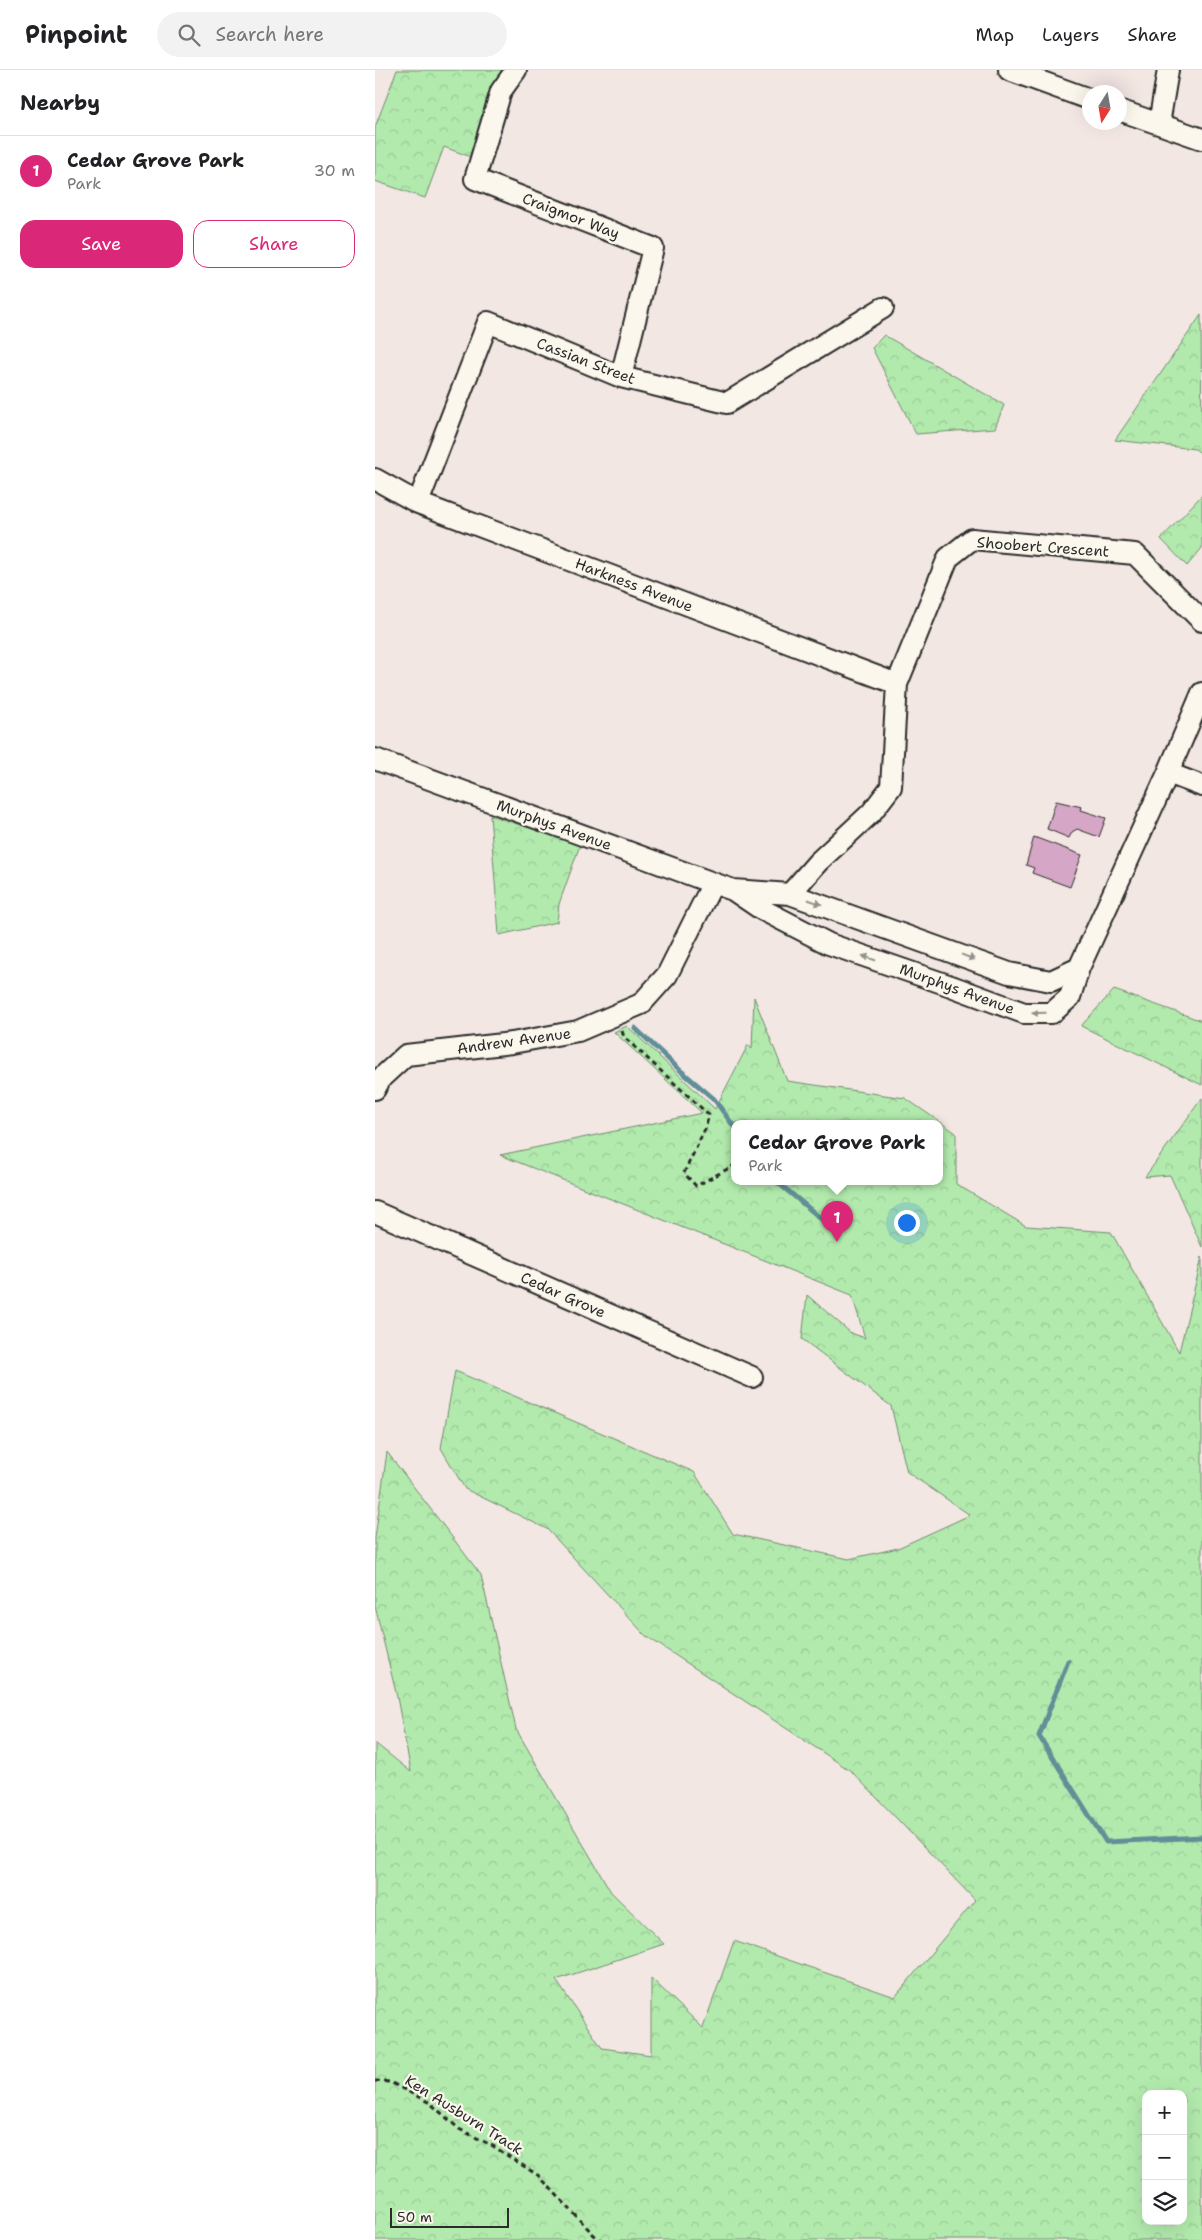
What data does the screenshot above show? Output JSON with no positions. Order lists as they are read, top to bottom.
{
  "streets": {
    "street": [
      "Craigmor Way",
      "Cassian Street",
      "Shoobert Crescent",
      "Harkness Avenue",
      "Murphys Avenue",
      "Andrew Avenue",
      "Cedar Grove"
    ],
    "path": ["Ken Ausburn Track"]
  },
  "crossings": [
    ["Craigmor Way", "Cassian Street"],
    ["Cassian Street", "Harkness Avenue"],
    ["Shoobert Crescent", "Harkness Avenue"],
    ["Shoobert Crescent", "Murphys Avenue"],
    ["Murphys Avenue", "Andrew Avenue"]
  ],
  "scale_bar": "50 m",
  "north": "bottom",
  "page": {
    "header": "Pinpoint",
    "search": "Search here",
    "nav": ["Map", "Layers", "Share"],
    "heading": "Nearby",
    "list": [
      {
        "mark": "1",
        "name": "Cedar Grove Park",
        "note": "Park",
        "value": "30 m"
      }
    ],
    "buttons": ["Save", "Share"],
    "popup": ["Cedar Grove Park", "Park"],
    "pins": "1",
    "map_buttons": ["+", "−"],
    "scale": "50 m"
  }
}
